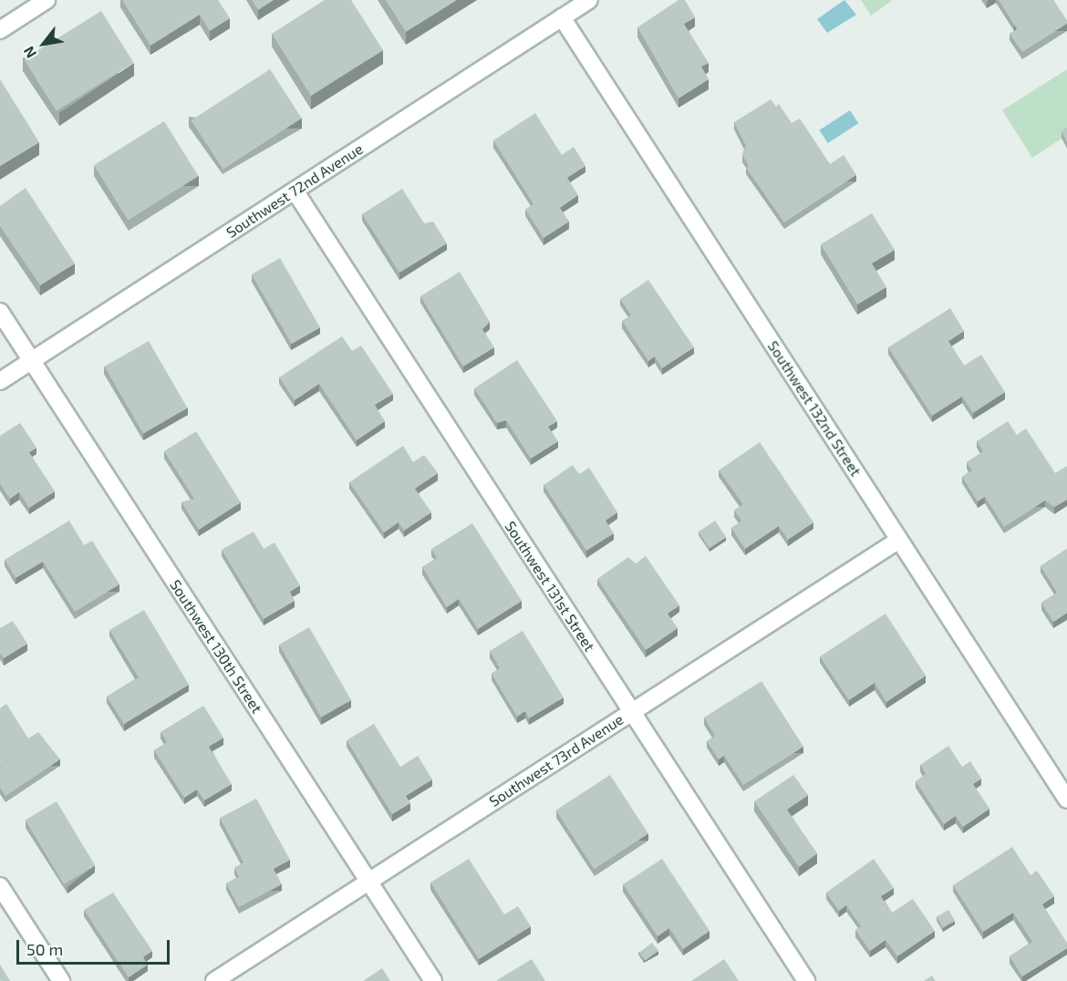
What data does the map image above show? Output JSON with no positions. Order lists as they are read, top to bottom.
{
  "streets": {
    "street": [
      "Southwest 72nd Avenue",
      "Southwest 132nd Street",
      "Southwest 131st Street",
      "Southwest 130th Street",
      "Southwest 73rd Avenue"
    ]
  },
  "crossings": [
    ["Southwest 72nd Avenue", "Southwest 132nd Street"],
    ["Southwest 72nd Avenue", "Southwest 131st Street"],
    ["Southwest 72nd Avenue", "Southwest 130th Street"],
    ["Southwest 132nd Street", "Southwest 73rd Avenue"],
    ["Southwest 131st Street", "Southwest 73rd Avenue"],
    ["Southwest 130th Street", "Southwest 73rd Avenue"]
  ],
  "scale_bar": "50 m",
  "north": "bottom left"
}
